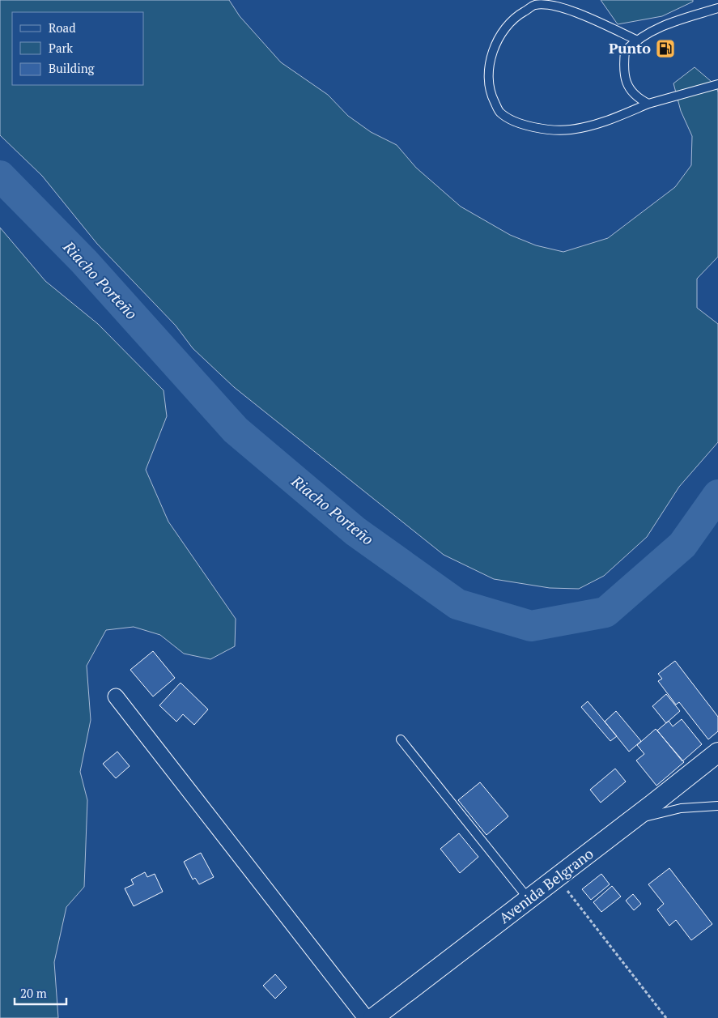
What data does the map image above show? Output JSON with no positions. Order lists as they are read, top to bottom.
{
  "streets": {
    "street": ["Avenida Belgrano"]
  },
  "water": ["Riacho Porteño"],
  "places": {
    "fuel station": ["Punto"]
  },
  "legend": ["Road", "Park", "Building"],
  "scale_bar": "20 m"
}
